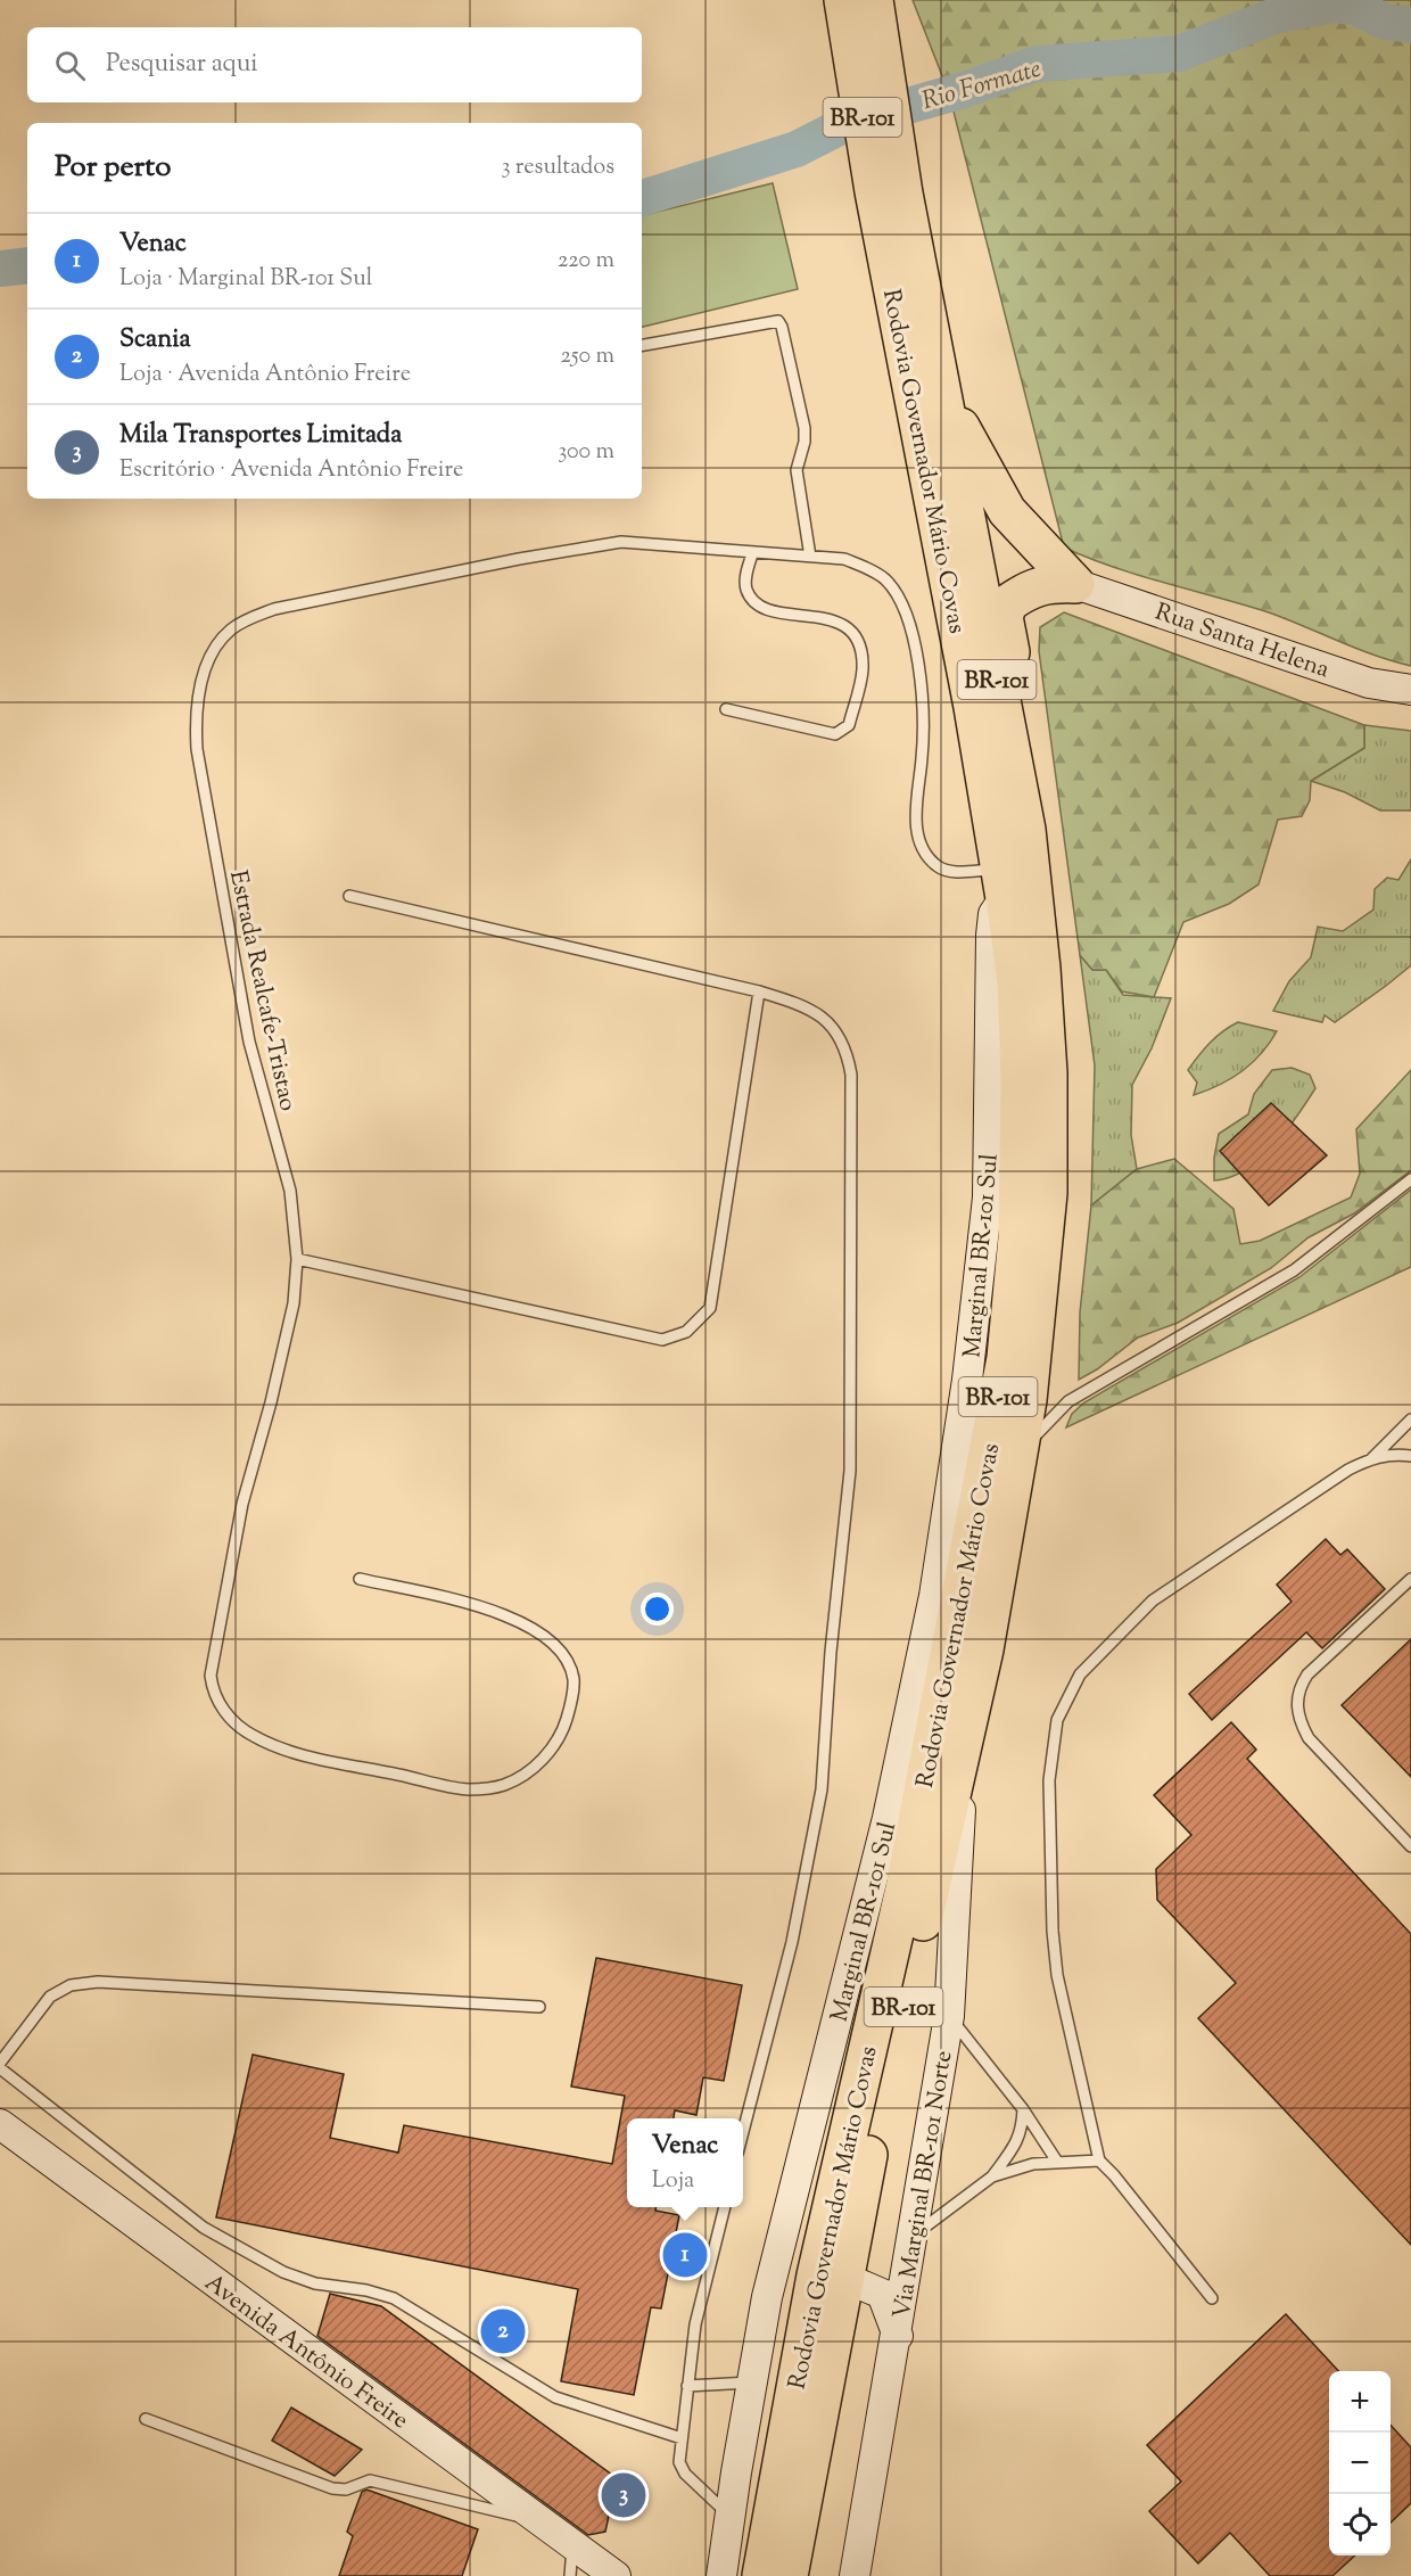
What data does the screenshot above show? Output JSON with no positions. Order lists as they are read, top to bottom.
{
  "streets": {
    "highway": ["BR-101", "Rodovia Governador Mário Covas"],
    "street": [
      "Rua Santa Helena",
      "Marginal BR-101 Sul",
      "Via Marginal BR-101 Norte",
      "Avenida Antônio Freire"
    ],
    "lane": ["Estrada Realcafe-Tristao"]
  },
  "crossings": [
    ["Rodovia Governador Mário Covas", "Estrada Realcafe-Tristao"],
    ["Rodovia Governador Mário Covas", "Marginal BR-101 Sul"],
    ["Rodovia Governador Mário Covas", "Via Marginal BR-101 Norte"],
    ["Estrada Realcafe-Tristao", "Marginal BR-101 Sul"]
  ],
  "water": ["Rio Formate"],
  "page": {
    "search": "Pesquisar aqui",
    "heading": ["Por perto", "3 resultados"],
    "list": [
      {
        "mark": "1",
        "name": "Venac",
        "note": "Loja · Marginal BR-101 Sul",
        "value": "220 m"
      },
      {
        "mark": "2",
        "name": "Scania",
        "note": "Loja · Avenida Antônio Freire",
        "value": "250 m"
      },
      {
        "mark": "3",
        "name": "Mila Transportes Limitada",
        "note": "Escritório · Avenida Antônio Freire",
        "value": "300 m"
      }
    ],
    "popup": ["Venac", "Loja"],
    "pins": ["1", "2", "3"],
    "map_buttons": ["+", "−"]
  }
}
